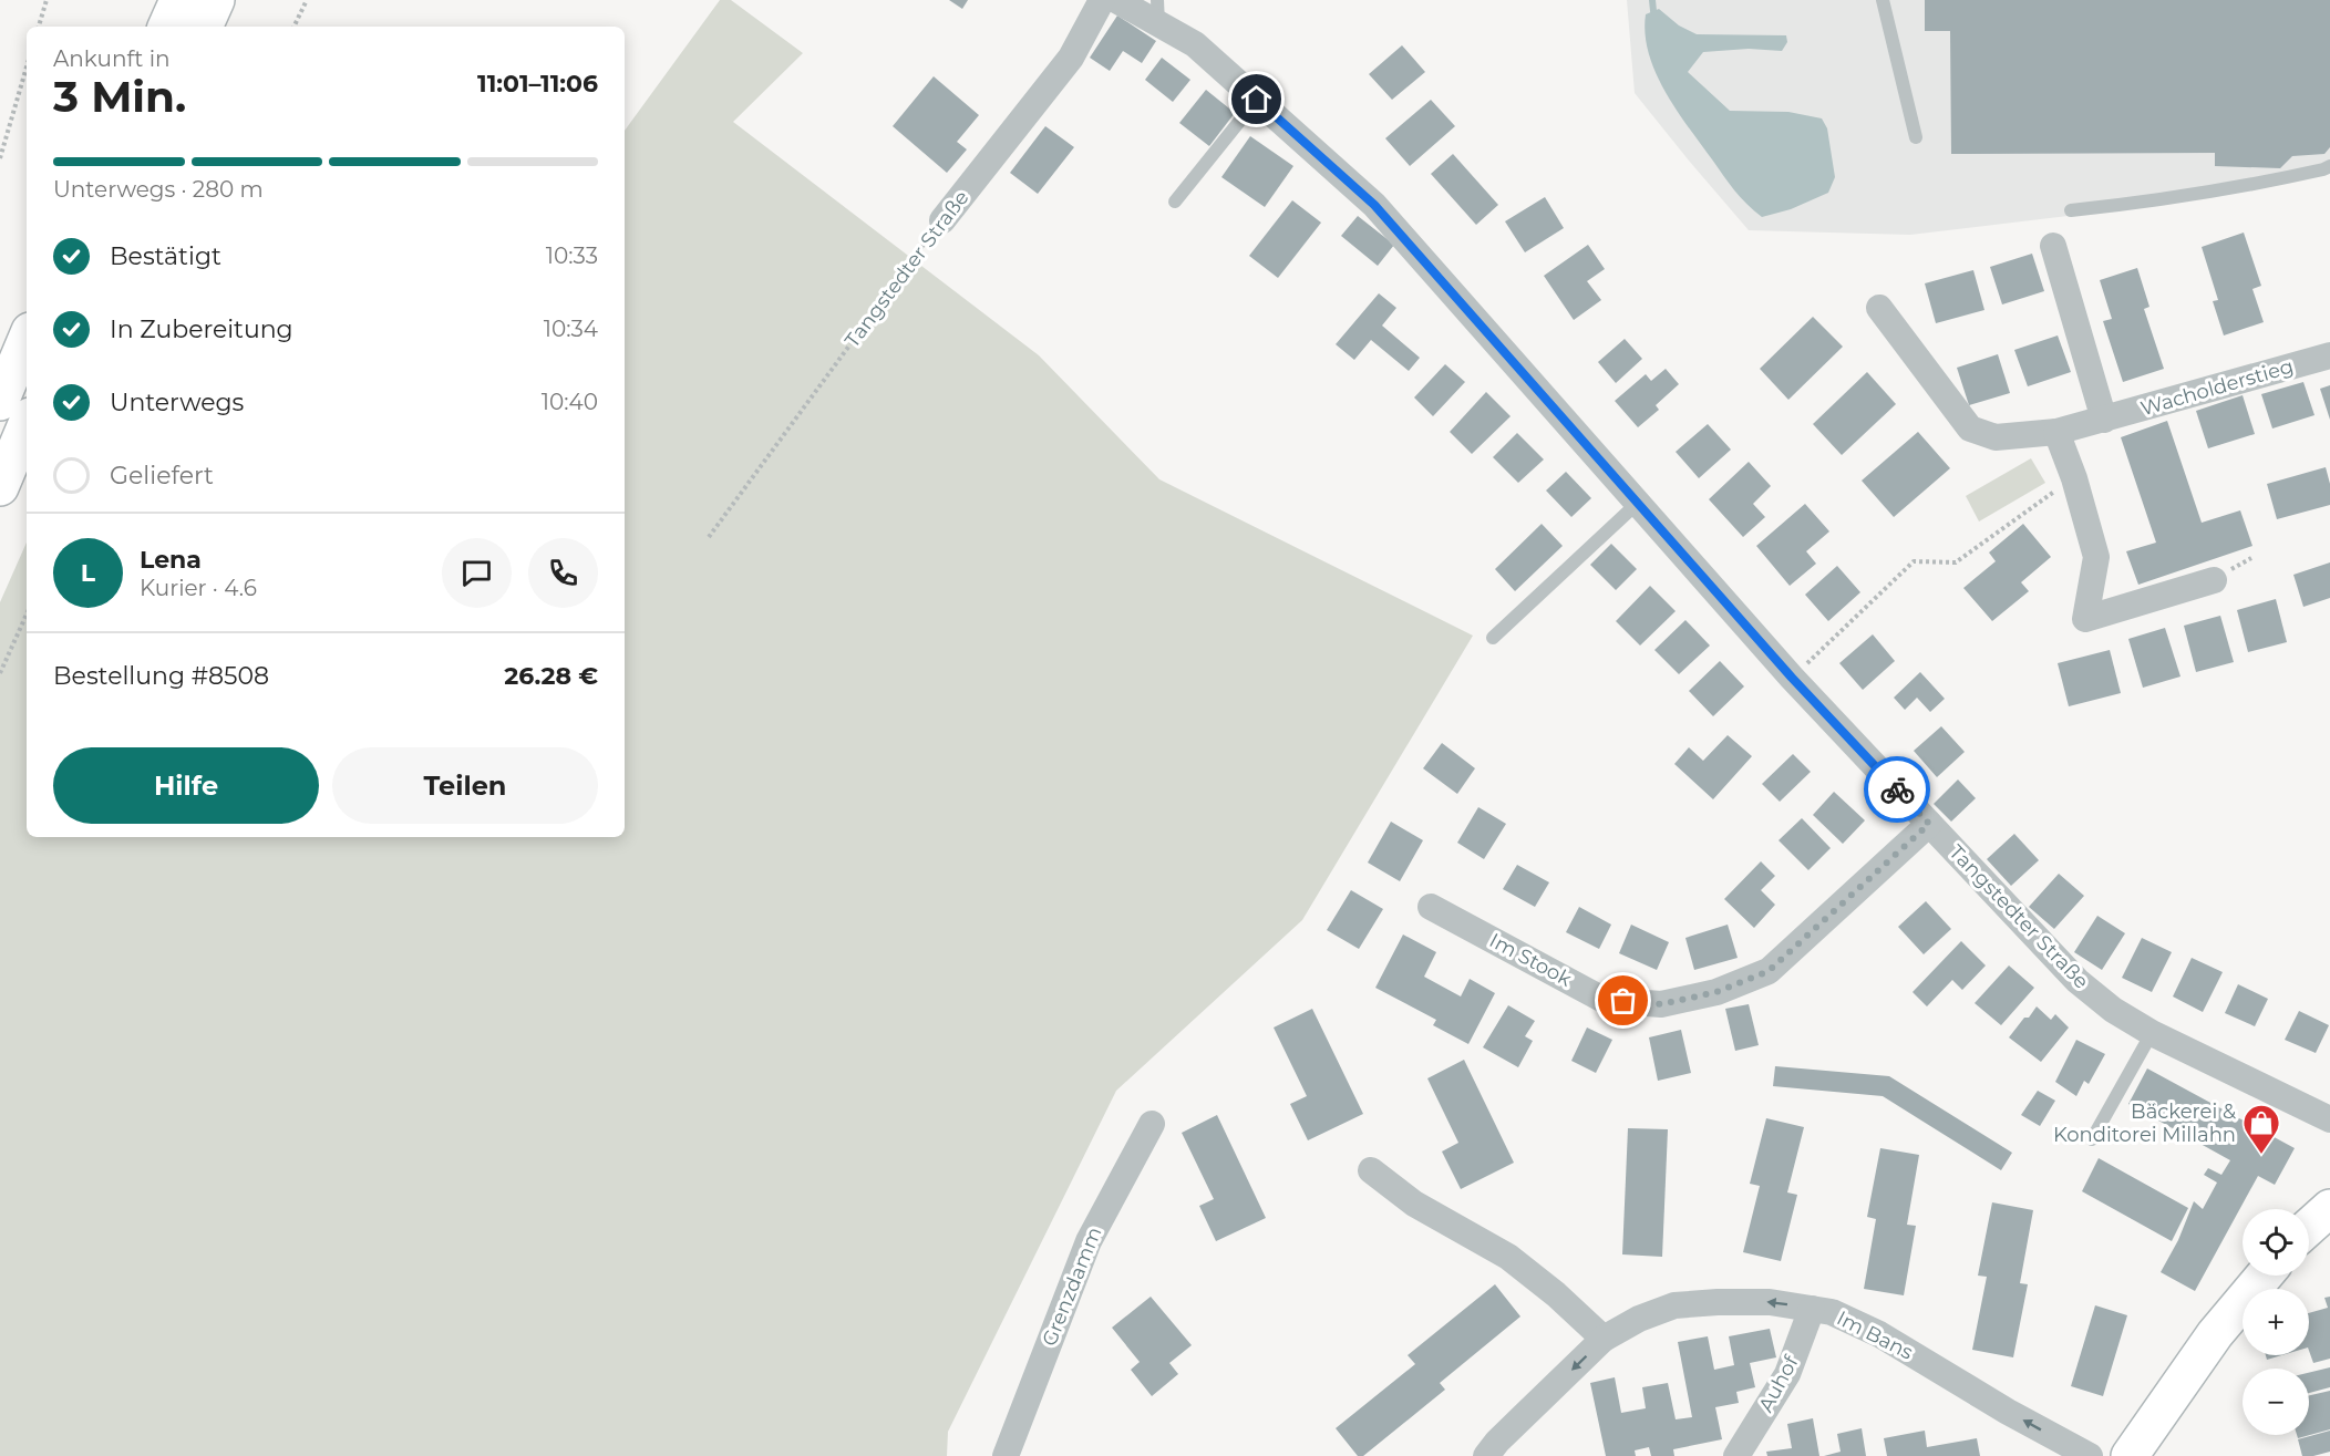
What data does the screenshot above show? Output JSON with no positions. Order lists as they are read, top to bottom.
{
  "streets": {
    "street": [
      "Tangstedter Straße",
      "Wacholderstieg",
      "Im Stook",
      "Grenzdamm",
      "Im Bans",
      "Auhof"
    ]
  },
  "crossings": [
    ["Tangstedter Straße", "Im Stook"],
    ["Im Bans", "Auhof"]
  ],
  "one_way": ["Im Bans"],
  "places": {
    "shop": ["Bäckerei & Konditorei Millahn"]
  },
  "page": {
    "heading": ["3 Min.", "Ankunft in", "11:01–11:06"],
    "panel": [
      "Lena",
      "Kurier · 4.6",
      "Bestellung #8508",
      "26.28 €"
    ],
    "bar": "Unterwegs · 280 m",
    "list": [
      ["Bestätigt", "10:33"],
      ["In Zubereitung", "10:34"],
      ["Unterwegs", "10:40"],
      "Geliefert"
    ],
    "round": "L",
    "buttons": ["Hilfe", "Teilen"],
    "map_buttons": ["+", "−"]
  }
}
